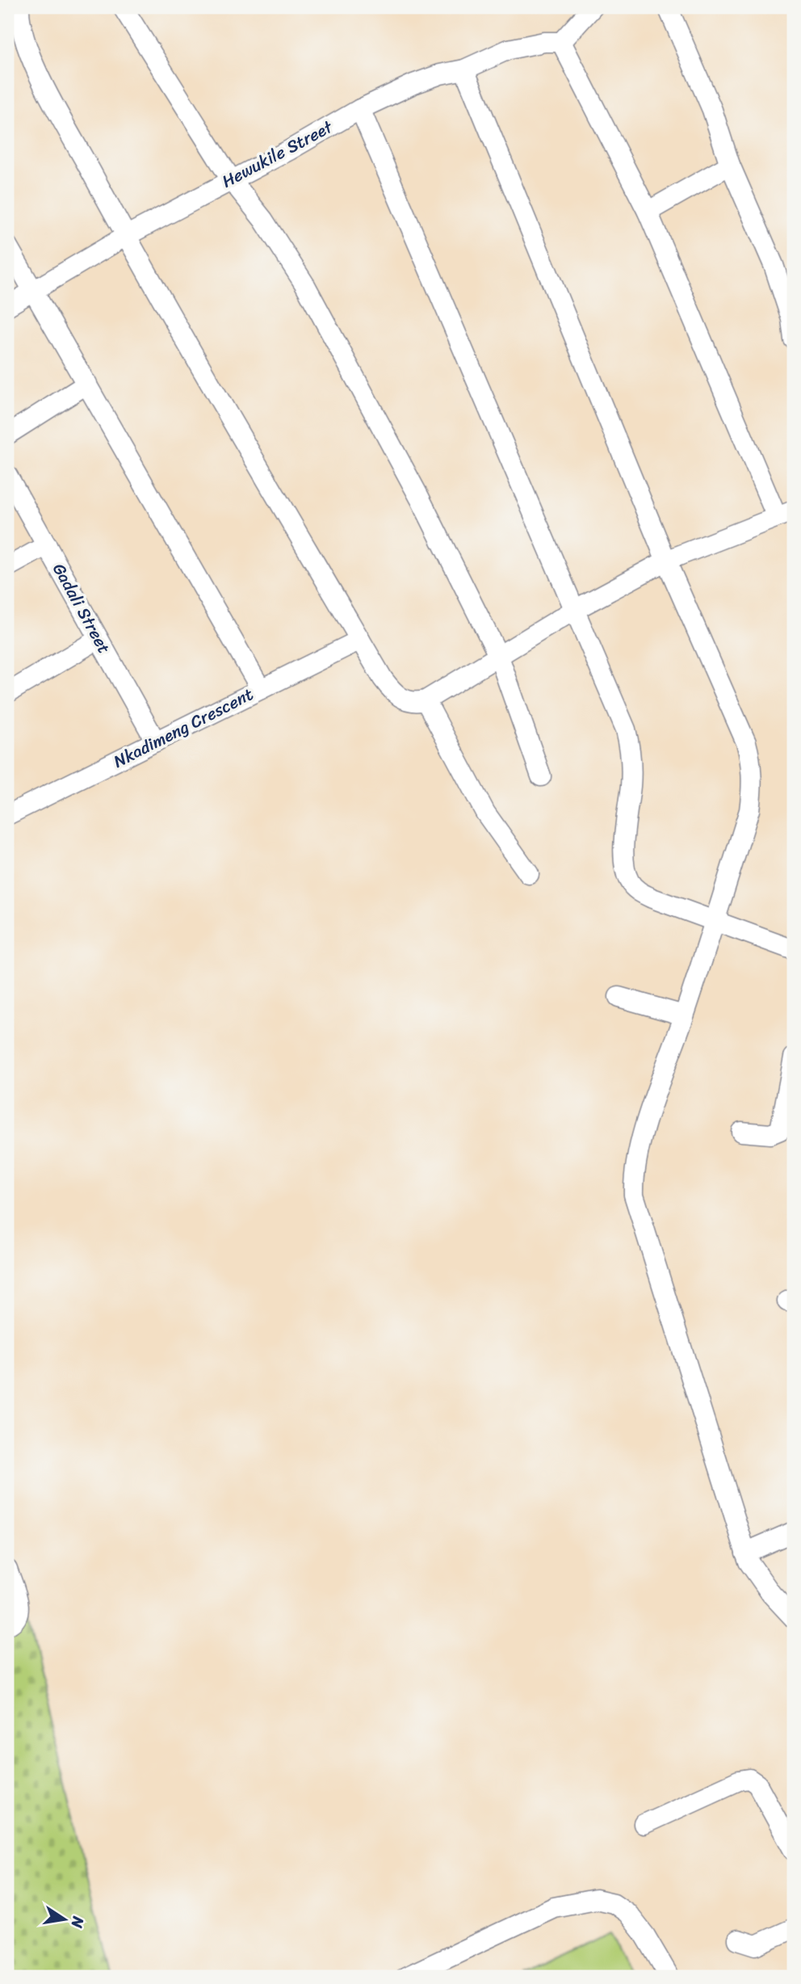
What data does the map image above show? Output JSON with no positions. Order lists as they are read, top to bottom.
{
  "streets": {
    "street": ["Hewukile Street", "Gadali Street", "Nkadimeng Crescent"]
  },
  "crossings": [
    ["Gadali Street", "Nkadimeng Crescent"]
  ],
  "north": "right"
}
